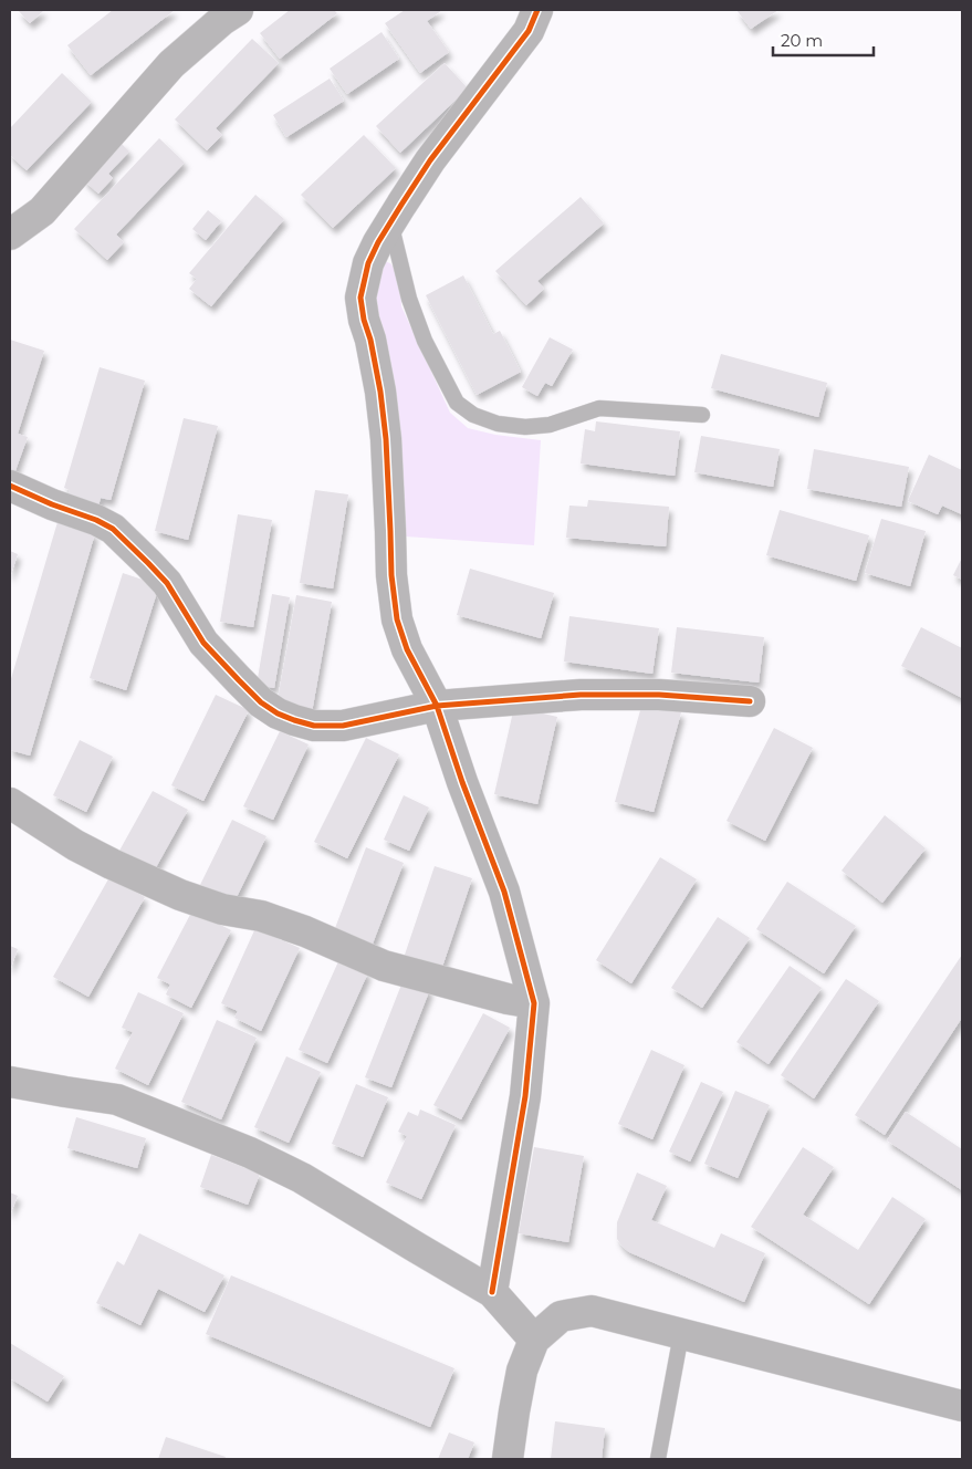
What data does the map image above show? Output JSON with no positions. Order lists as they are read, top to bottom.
{
  "scale_bar": "20 m"
}
